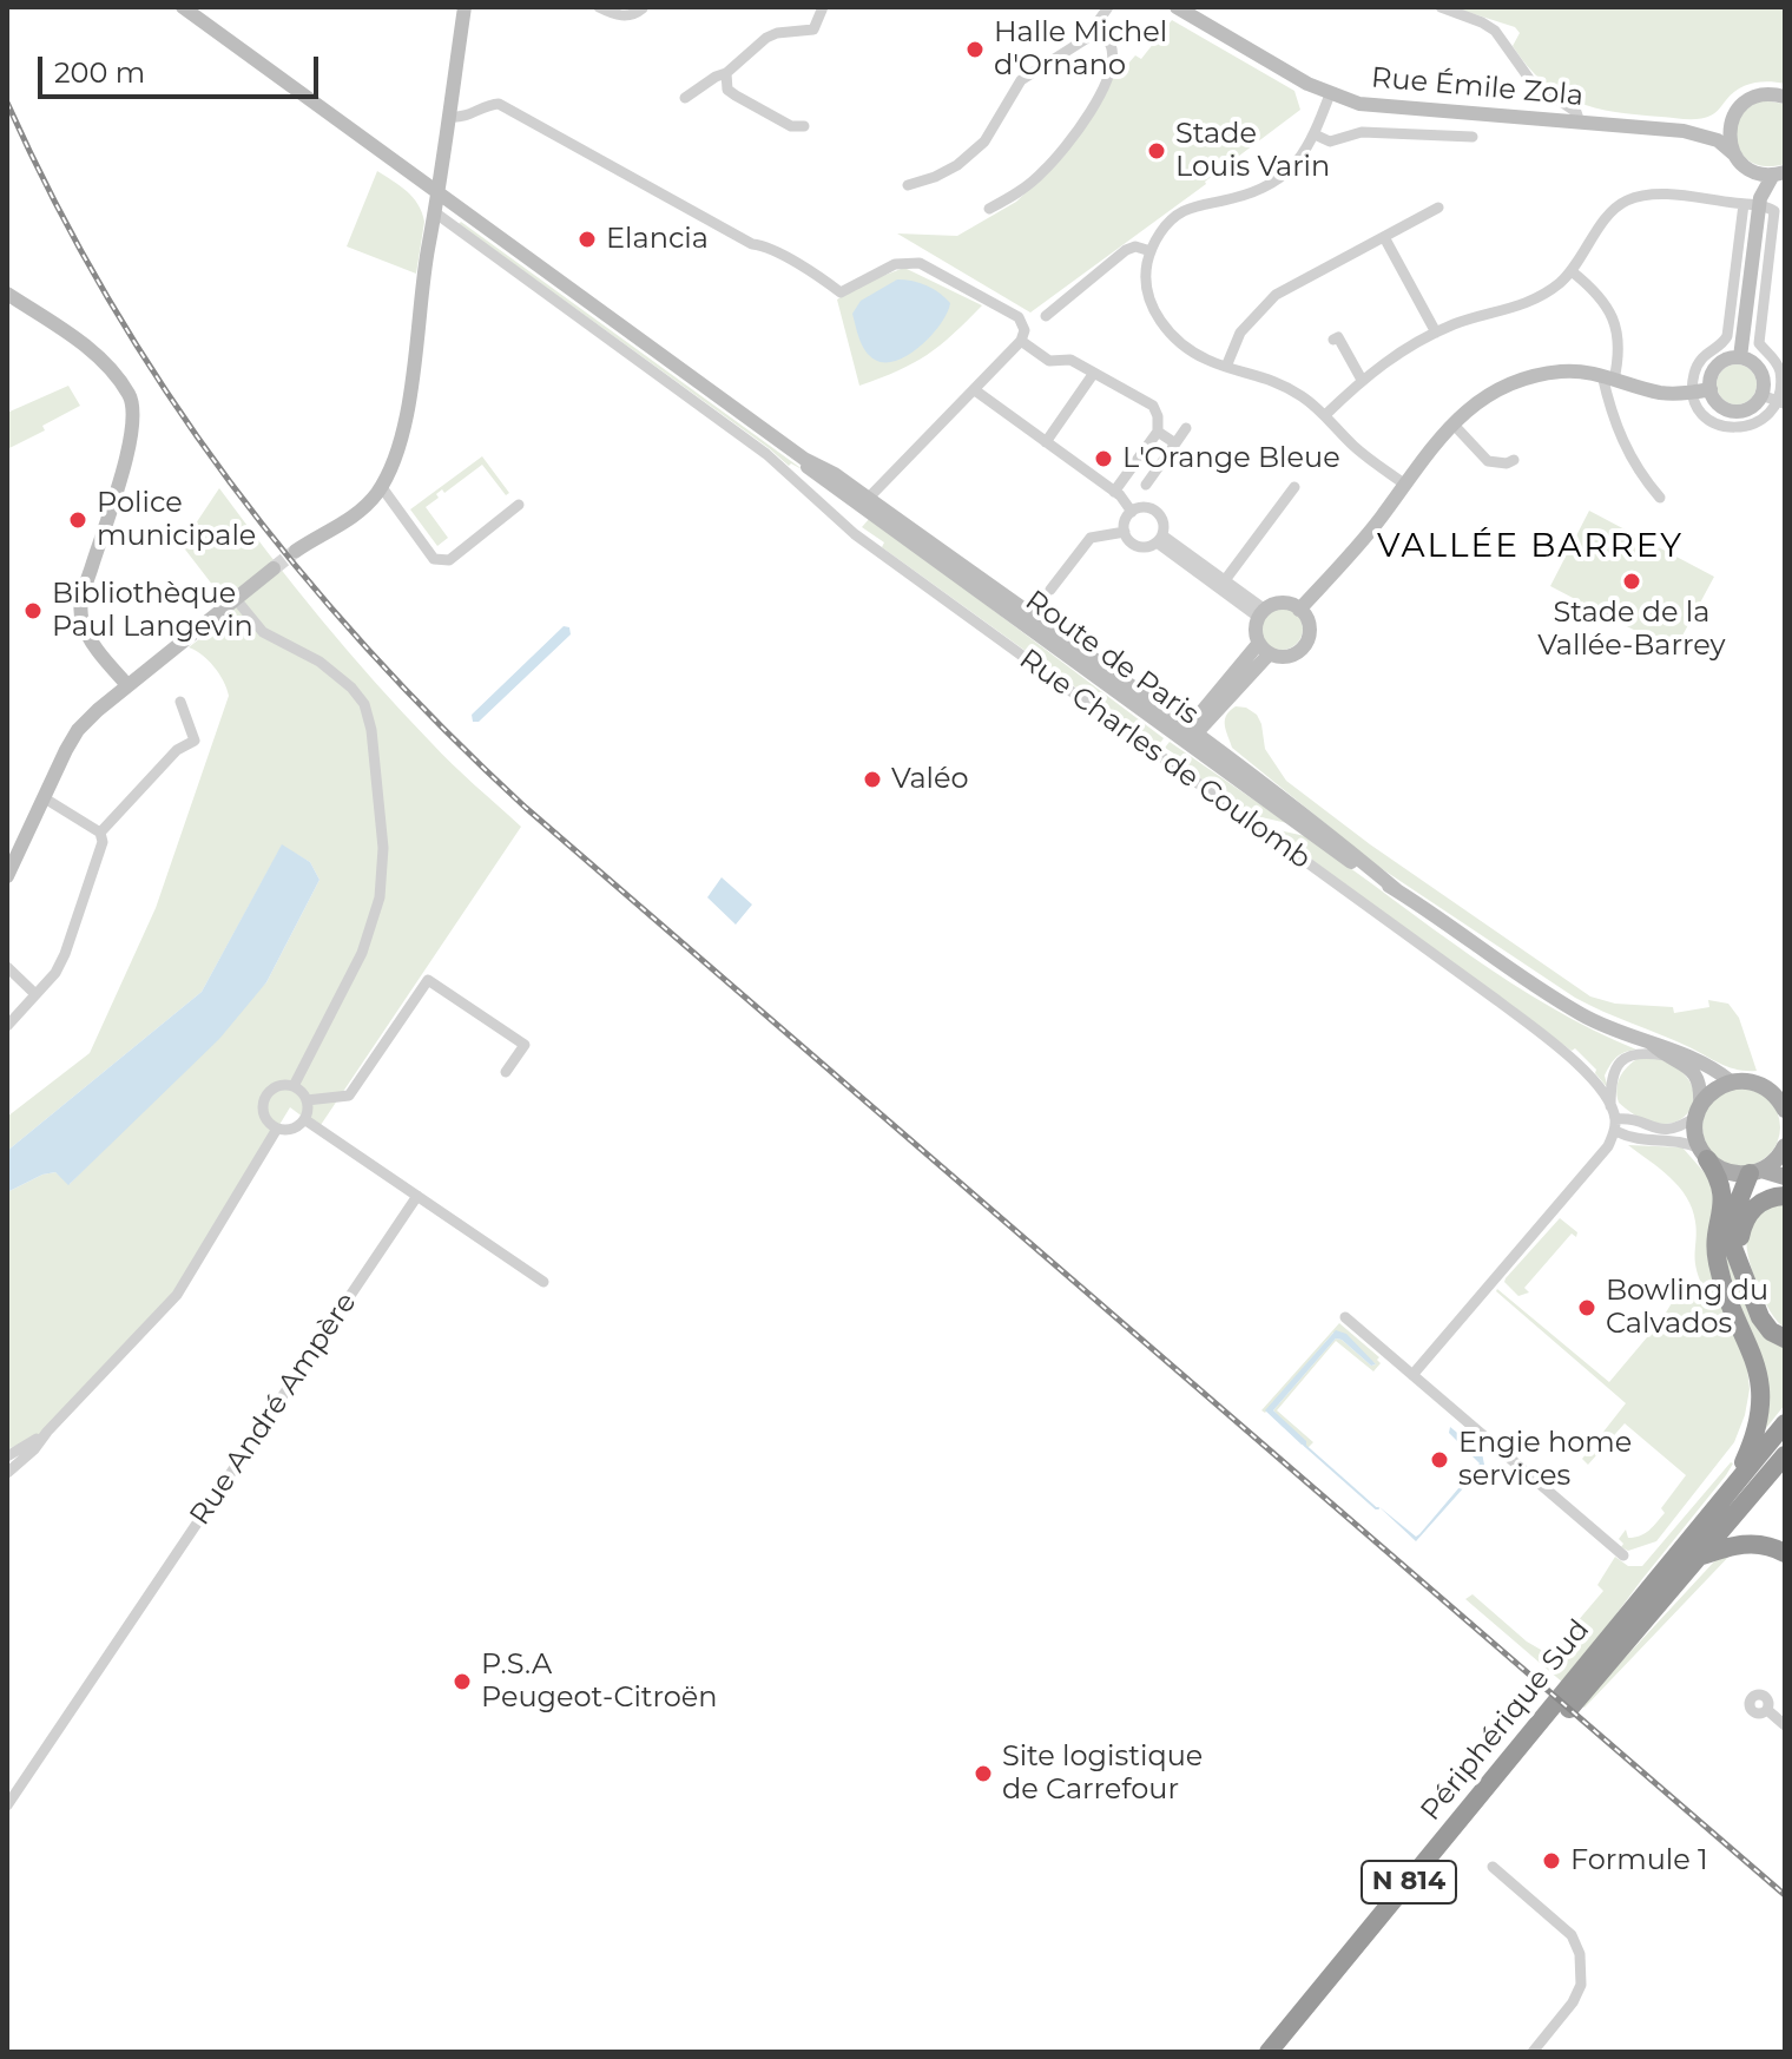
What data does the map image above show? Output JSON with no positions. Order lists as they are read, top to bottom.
{
  "streets": {
    "highway": ["Périphérique Sud", "N 814"],
    "main road": ["Rue Émile Zola", "Route de Paris"],
    "street": ["Rue Charles de Coulomb", "Rue André Ampère"]
  },
  "crossings": [
    ["Route de Paris", "Rue Charles de Coulomb"],
    ["Périphérique Sud", "N 814"]
  ],
  "districts": ["VALLÉE BARREY"],
  "places": [
    "Halle Michel d'Ornano",
    "Stade Louis Varin",
    "Elancia",
    "L'Orange Bleue",
    "Police municipale",
    "Stade de la Vallée-Barrey",
    "Bibliothèque Paul Langevin",
    "Valéo",
    "Bowling du Calvados",
    "Engie home services",
    "P.S.A Peugeot-Citroën",
    "Site logistique de Carrefour",
    "Formule 1"
  ],
  "scale_bar": "200 m"
}
